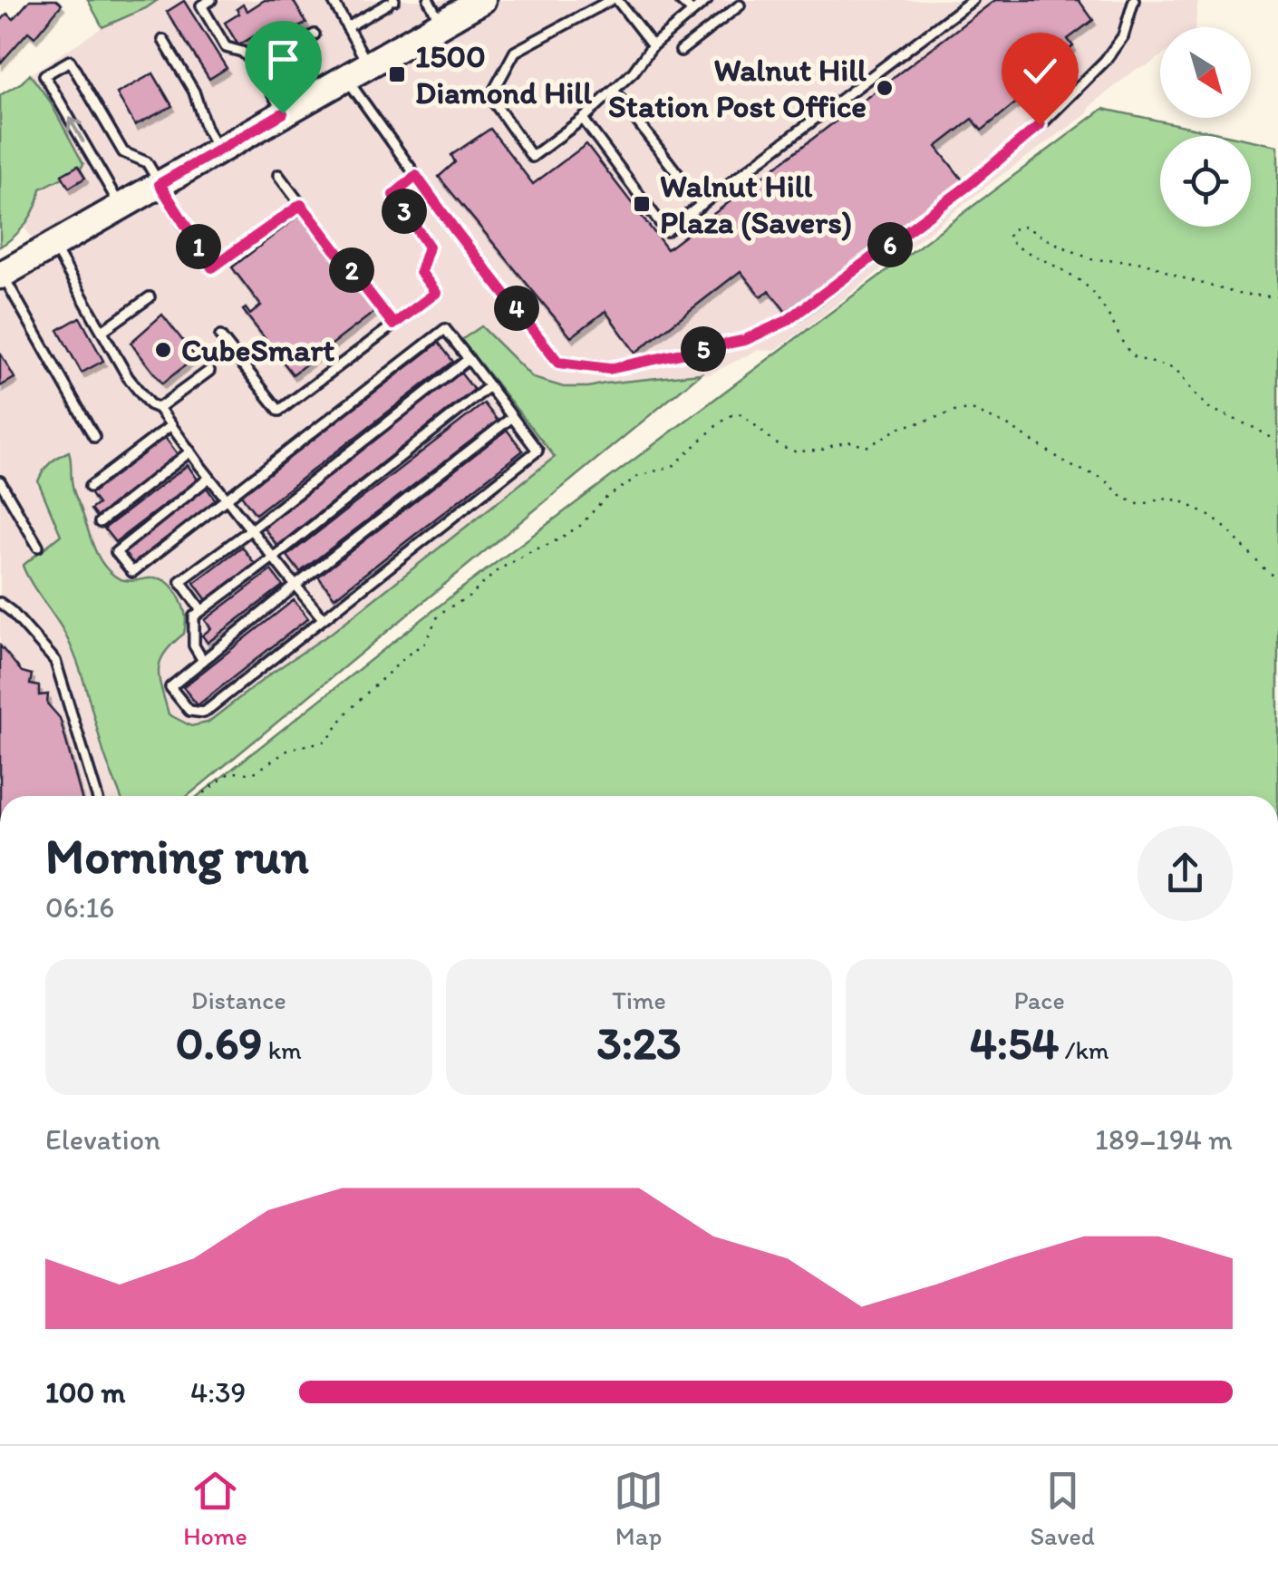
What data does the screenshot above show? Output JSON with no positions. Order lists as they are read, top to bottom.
{
  "places": {
    "transit": ["1500 Diamond Hill", "Walnut Hill Plaza (Savers)"],
    "other": ["Walnut Hill Station Post Office", "CubeSmart"]
  },
  "north": "bottom right",
  "page": {
    "pins": [
      "3",
      "6",
      "1",
      "2",
      "4",
      "5"
    ],
    "heading": ["Morning run", "06:16"],
    "stats": [
      ["Distance", "0.69 km"],
      ["Time", "3:23"],
      ["Pace", "4:54 /km"]
    ],
    "chart": ["Elevation", "189–194 m"],
    "list": [
      {
        "name": "100 m",
        "note": "4:39"
      }
    ],
    "tabs": ["Home", "Map", "Saved"]
  }
}
